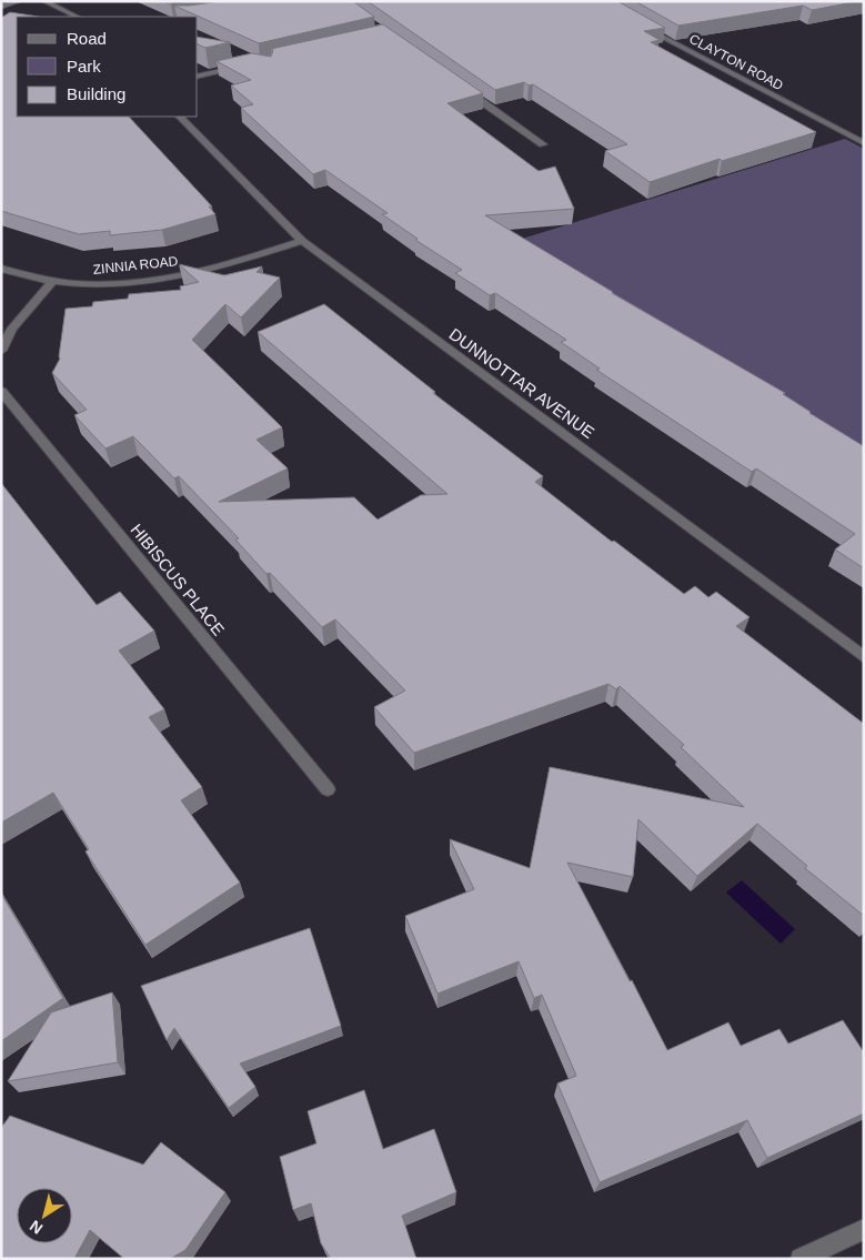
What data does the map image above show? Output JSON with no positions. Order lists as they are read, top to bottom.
{
  "streets": {
    "street": [
      "CLAYTON ROAD",
      "ZINNIA ROAD",
      "DUNNOTTAR AVENUE",
      "HIBISCUS PLACE"
    ]
  },
  "crossings": [
    ["ZINNIA ROAD", "DUNNOTTAR AVENUE"]
  ],
  "legend": ["Road", "Park", "Building"],
  "north": "bottom left"
}
